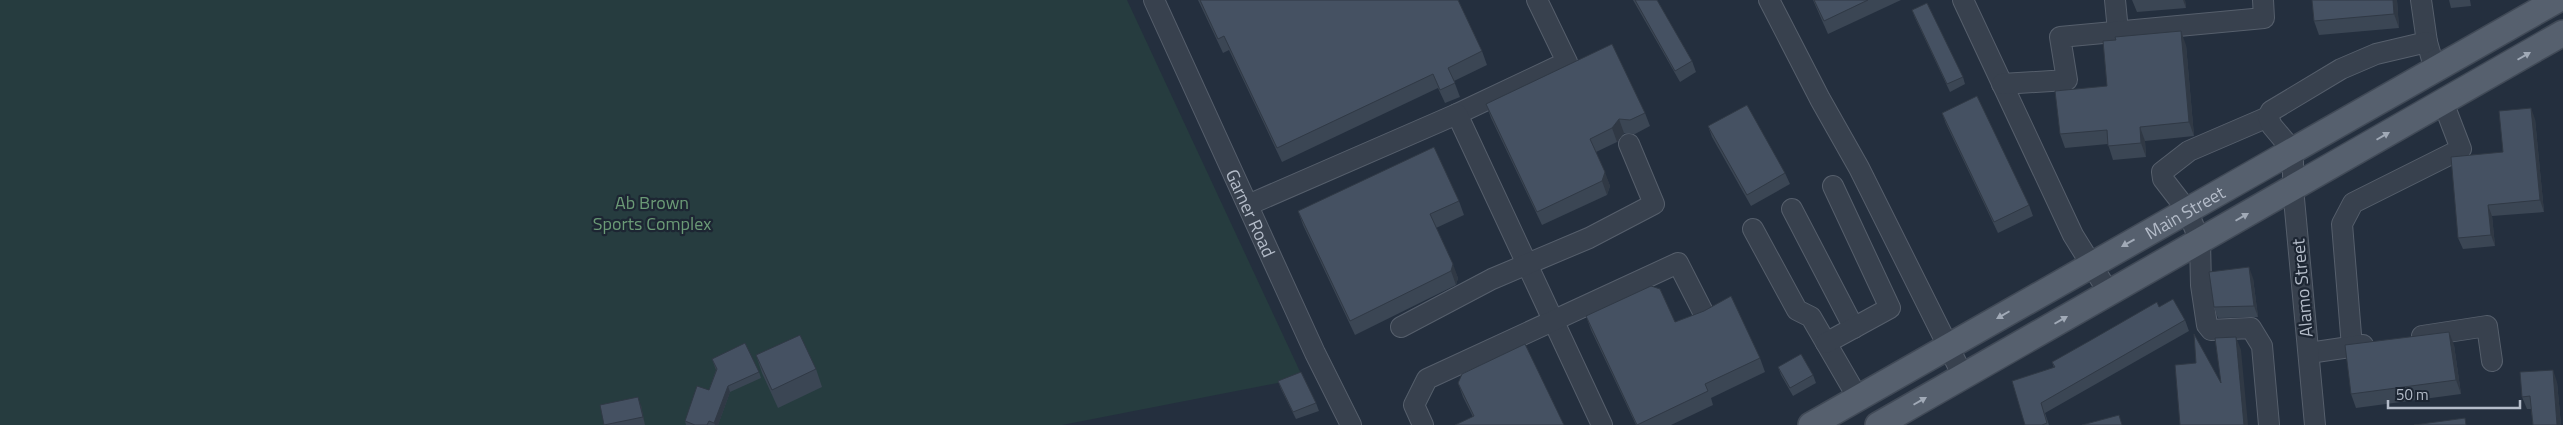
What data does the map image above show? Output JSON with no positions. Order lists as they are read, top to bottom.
{
  "streets": {
    "main road": ["Main Street"],
    "street": ["Garner Road", "Alamo Street"]
  },
  "crossings": [
    ["Main Street", "Alamo Street"]
  ],
  "parks": ["Ab Brown Sports Complex"],
  "scale_bar": "50 m"
}
